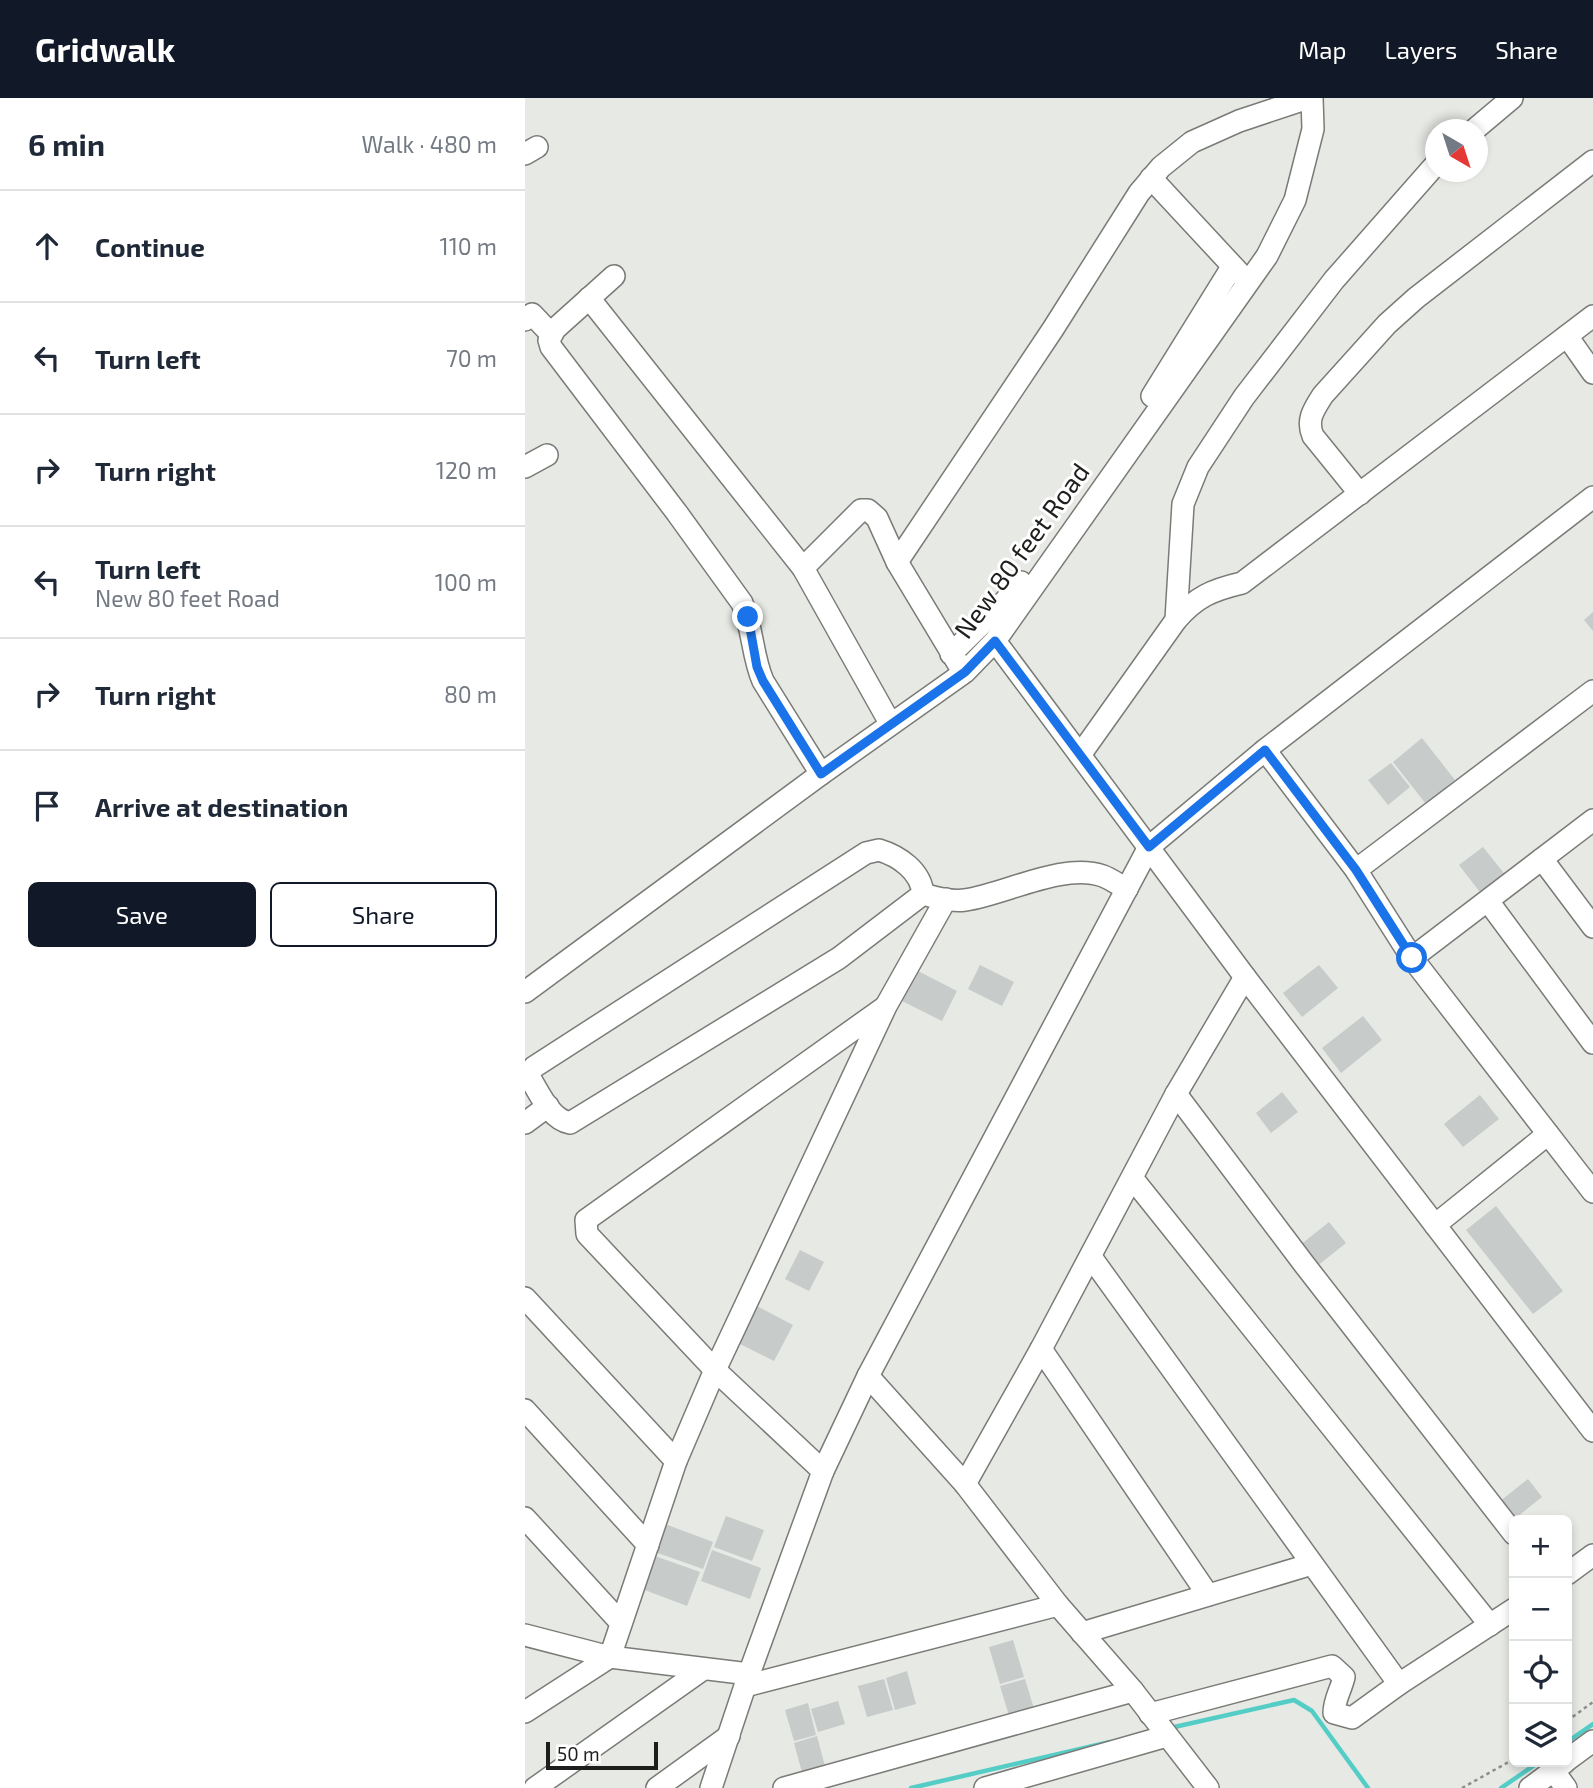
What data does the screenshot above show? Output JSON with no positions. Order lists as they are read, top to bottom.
{
  "streets": {
    "street": ["New 80 feet Road"]
  },
  "scale_bar": "50 m",
  "north": "bottom right",
  "page": {
    "header": "Gridwalk",
    "nav": ["Map", "Layers", "Share"],
    "heading": ["6 min", "Walk · 480 m"],
    "list": [
      ["Continue", "110 m"],
      ["Turn left", "70 m"],
      ["Turn right", "120 m"],
      ["Turn left", "New 80 feet Road", "100 m"],
      ["Turn right", "80 m"],
      "Arrive at destination"
    ],
    "buttons": ["Save", "Share"],
    "map_buttons": ["+", "−"],
    "scale": "50 m"
  }
}
